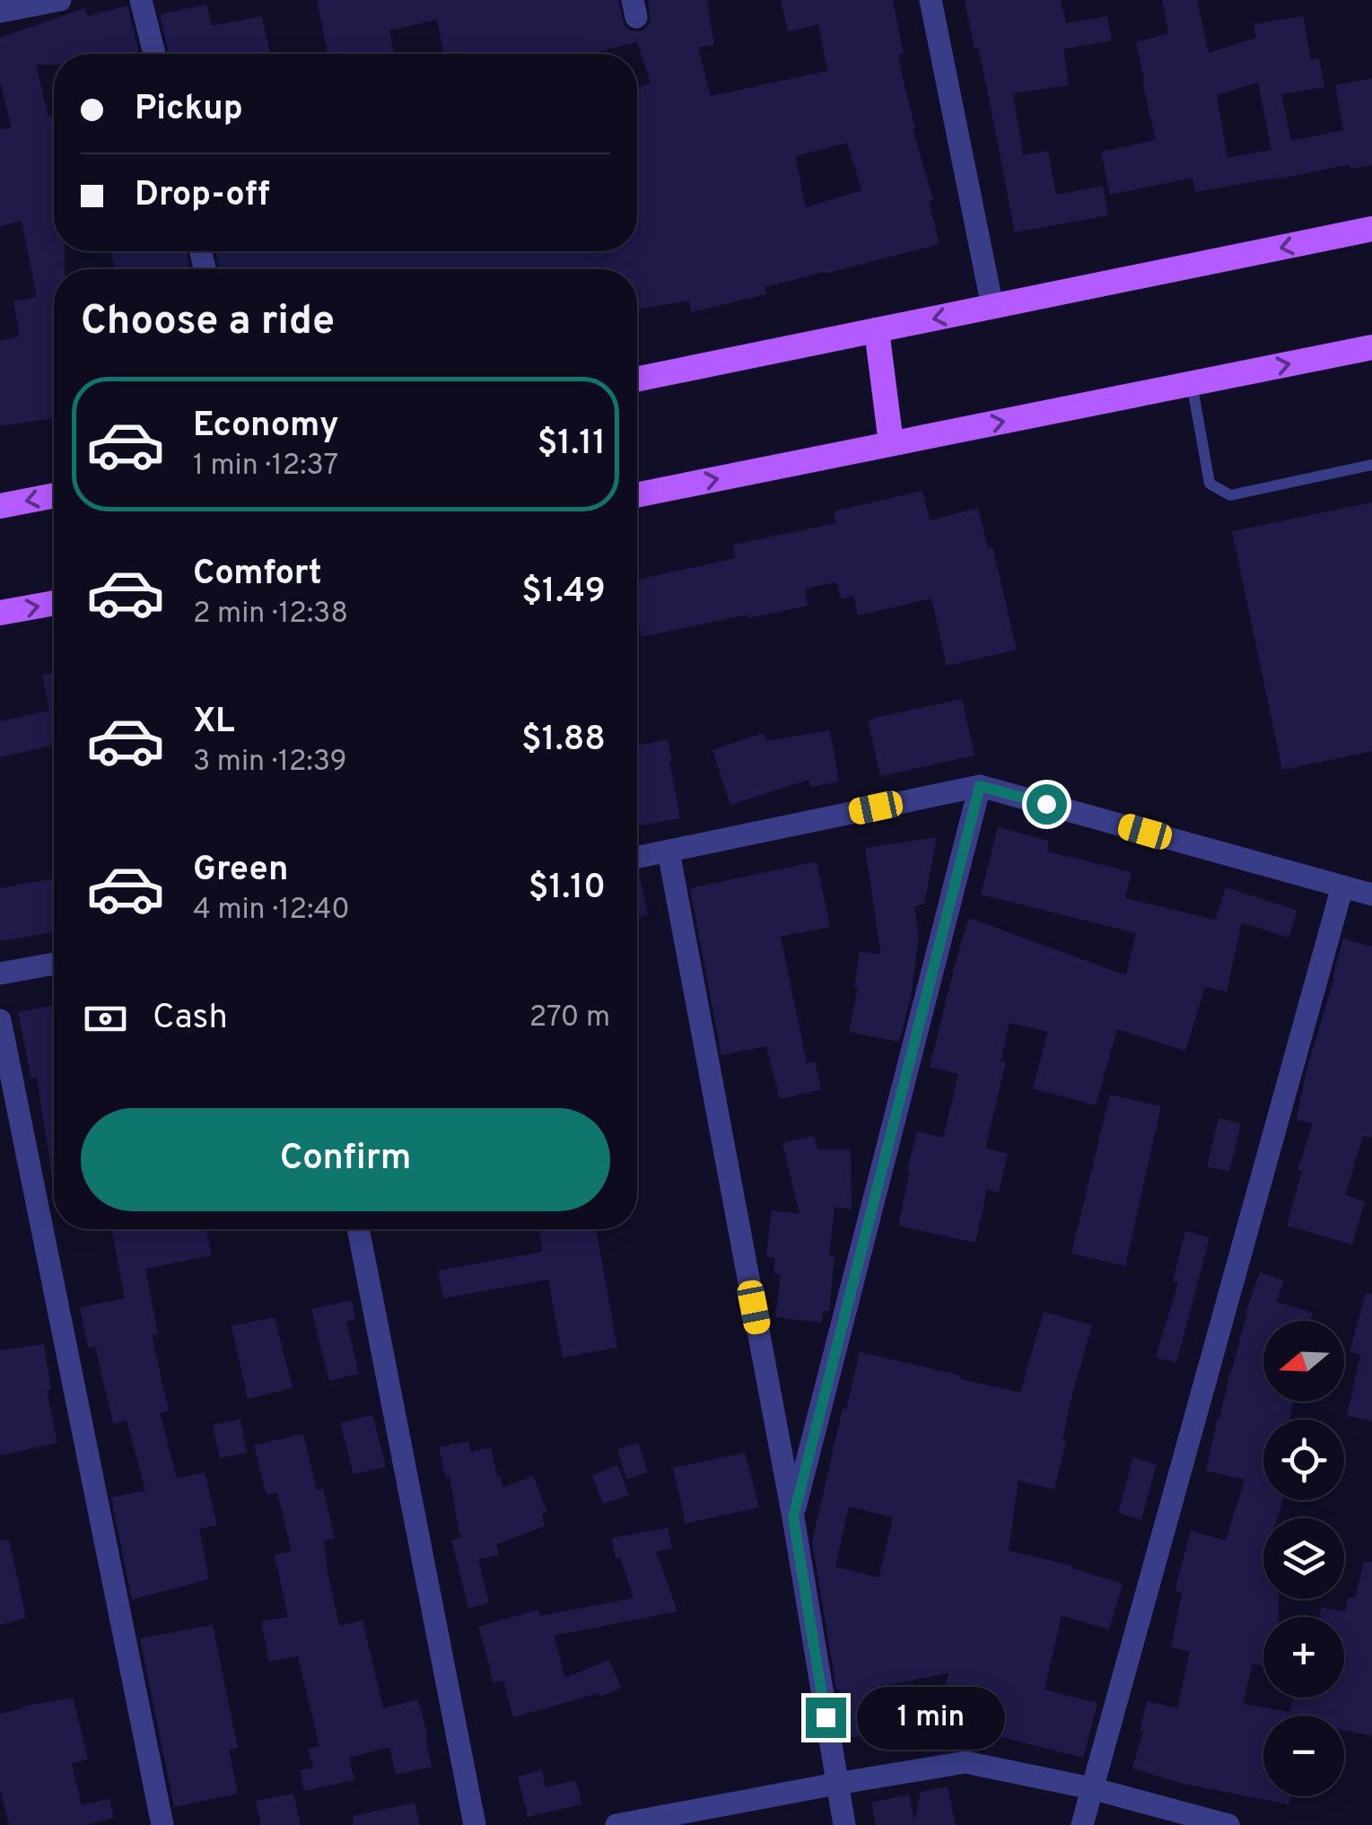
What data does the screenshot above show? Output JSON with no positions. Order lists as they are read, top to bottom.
{
  "north": "left",
  "page": {
    "banner": ["Pickup", "Drop-off"],
    "heading": "Choose a ride",
    "list": [
      {
        "name": "Economy",
        "note": "1 min · 12:37",
        "value": "$1.11"
      },
      {
        "name": "Comfort",
        "note": "2 min · 12:38",
        "value": "$1.49"
      },
      {
        "name": "XL",
        "note": "3 min · 12:39",
        "value": "$1.88"
      },
      {
        "name": "Green",
        "note": "4 min · 12:40",
        "value": "$1.10"
      }
    ],
    "pay": ["Cash", "270 m"],
    "buttons": "Confirm",
    "map_buttons": ["+", "−"],
    "bubble": "1 min"
  }
}
